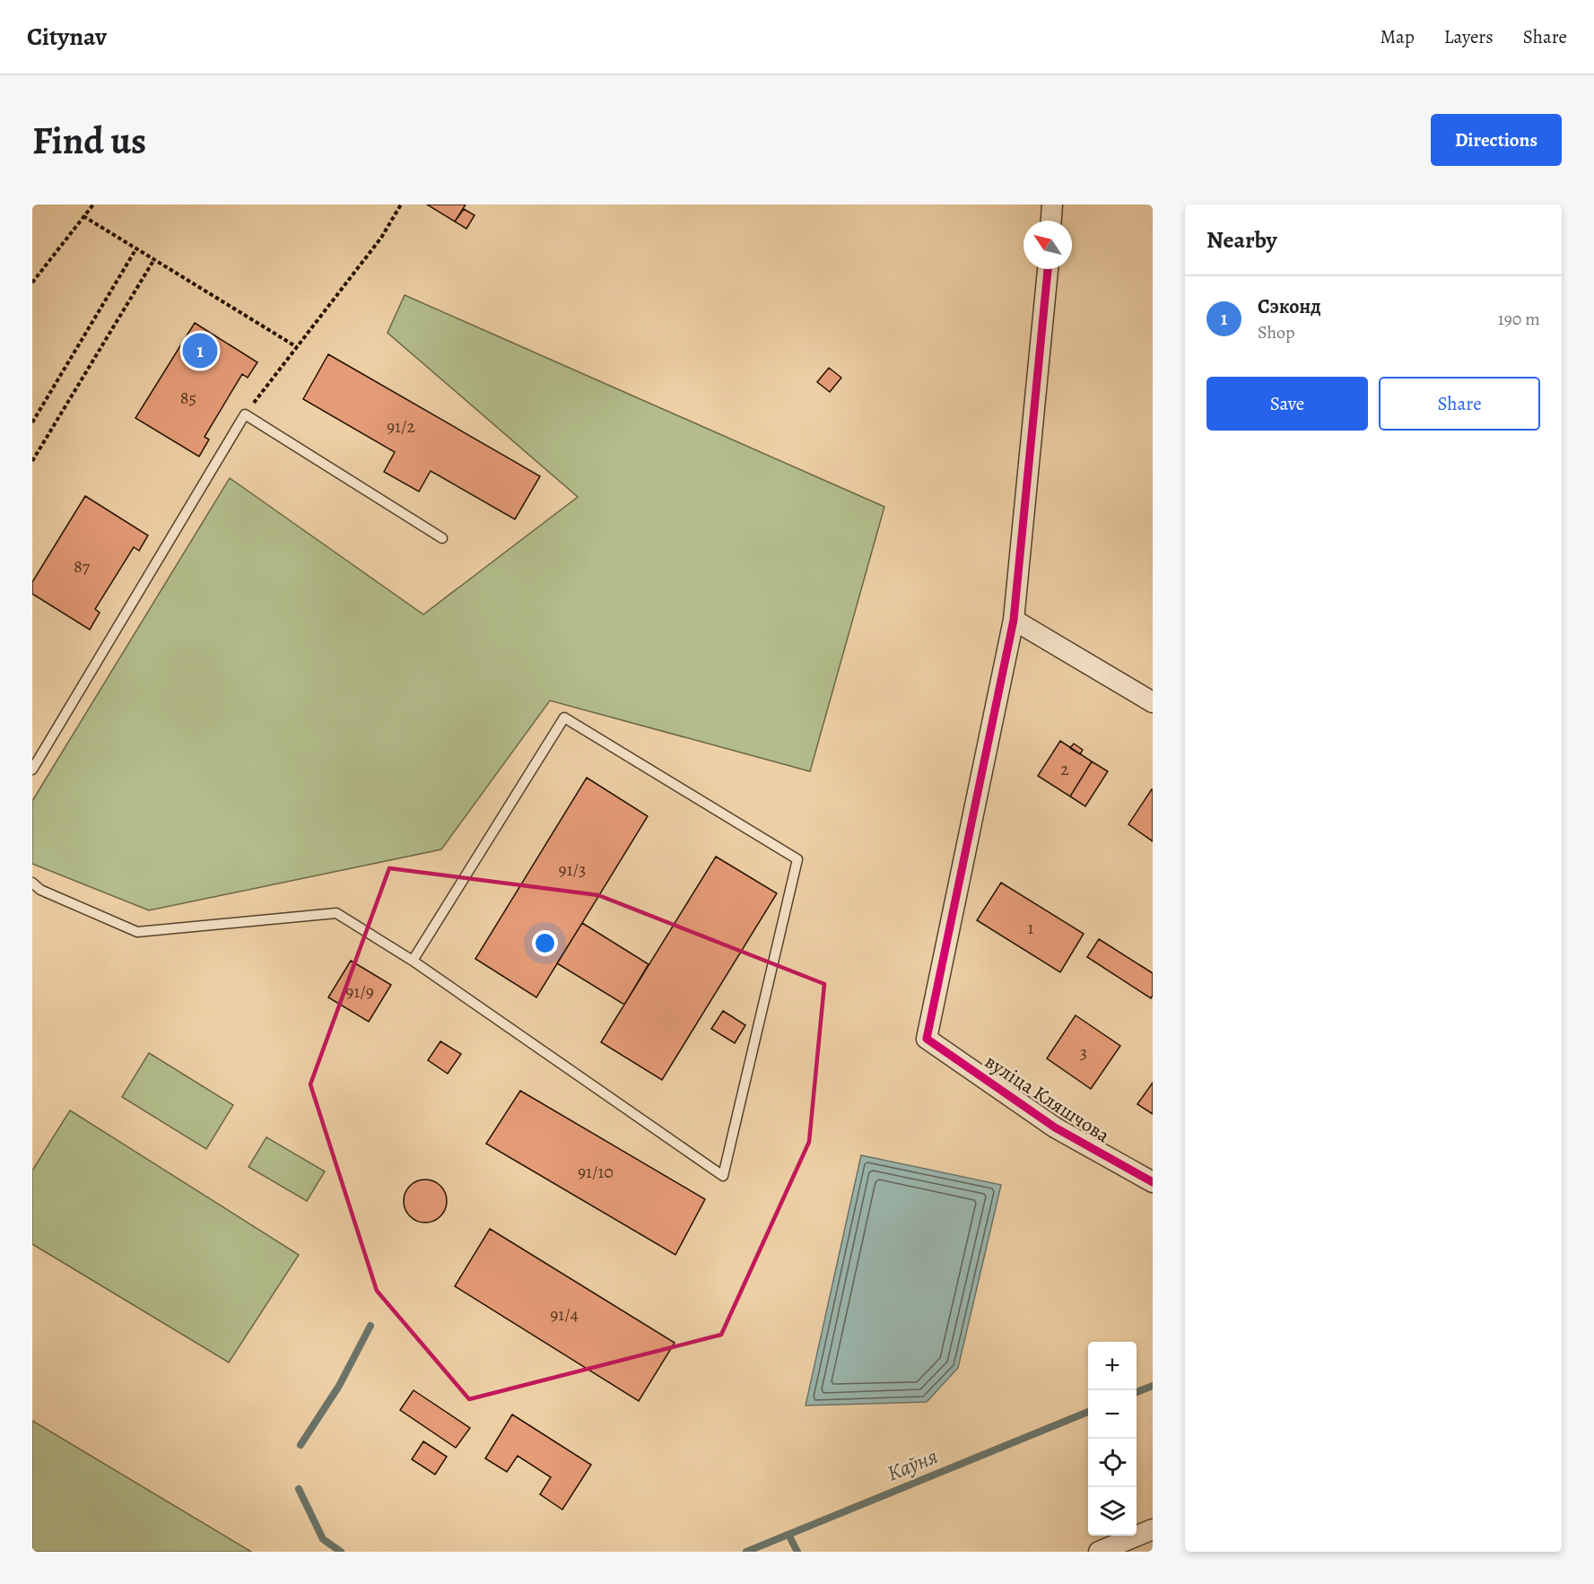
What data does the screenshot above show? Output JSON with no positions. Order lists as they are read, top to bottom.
{
  "streets": {
    "street": ["вуліца Кляшчова"]
  },
  "water": ["Каўня"],
  "house_numbers": [
    "85",
    "91/2",
    "87",
    "2",
    "91/3",
    "1",
    "91/9",
    "3",
    "91/10",
    "91/4"
  ],
  "north": "top left",
  "page": {
    "header": "Citynav",
    "nav": ["Map", "Layers", "Share"],
    "buttons": [
      "Directions",
      ["Save", "Share"]
    ],
    "title": "Find us",
    "heading": "Nearby",
    "list": [
      {
        "mark": "1",
        "name": "Сэконд",
        "note": "Shop",
        "value": "190 m"
      }
    ],
    "pins": "1",
    "map_buttons": ["+", "−"]
  }
}
